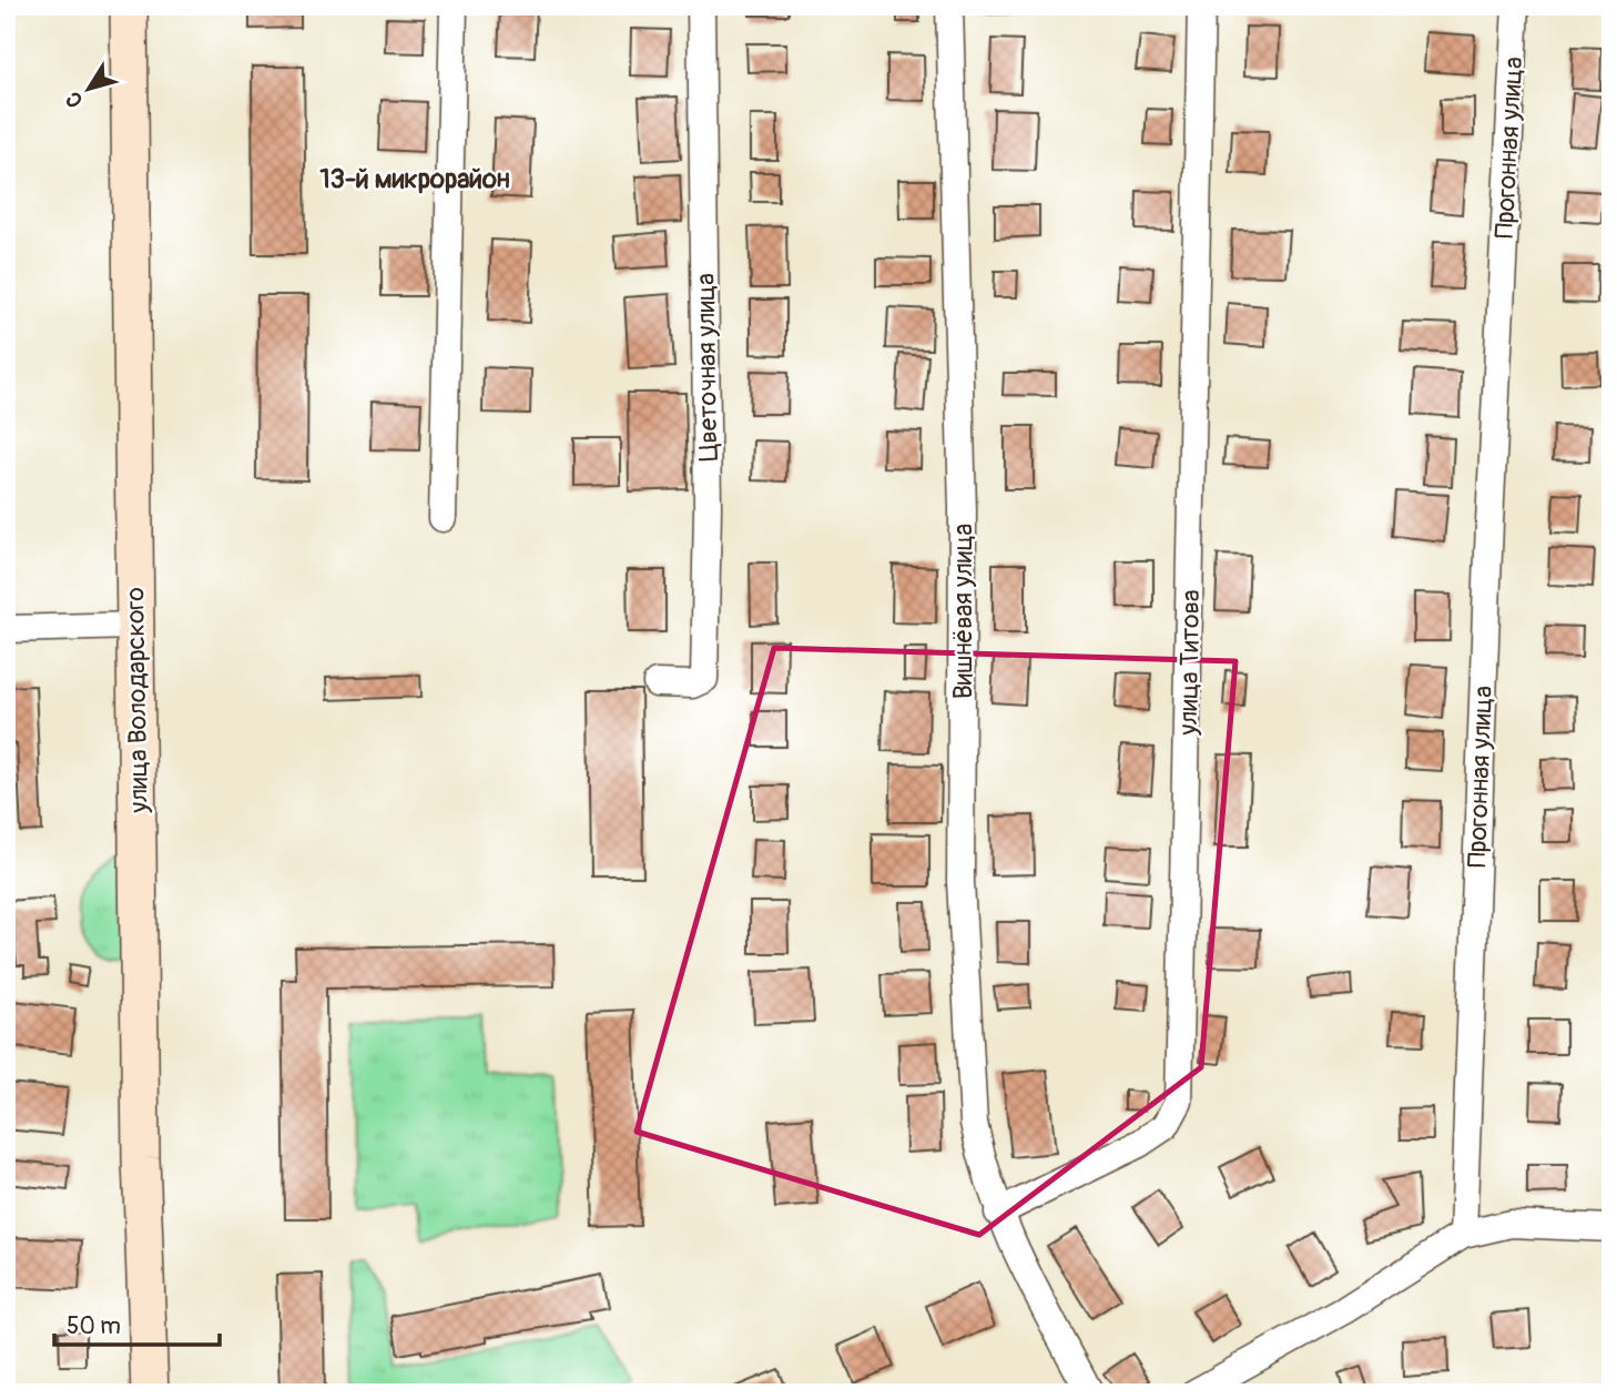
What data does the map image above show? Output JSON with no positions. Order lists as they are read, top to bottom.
{
  "streets": {
    "main road": ["улица Володарского"],
    "street": [
      "Прогонная улица",
      "Цветочная улица",
      "Вишнёвая улица",
      "улица Титова"
    ]
  },
  "crossings": [
    ["Вишнёвая улица", "улица Титова"]
  ],
  "districts": ["13-й микрорайон"],
  "scale_bar": "50 m",
  "north": "bottom left"
}
